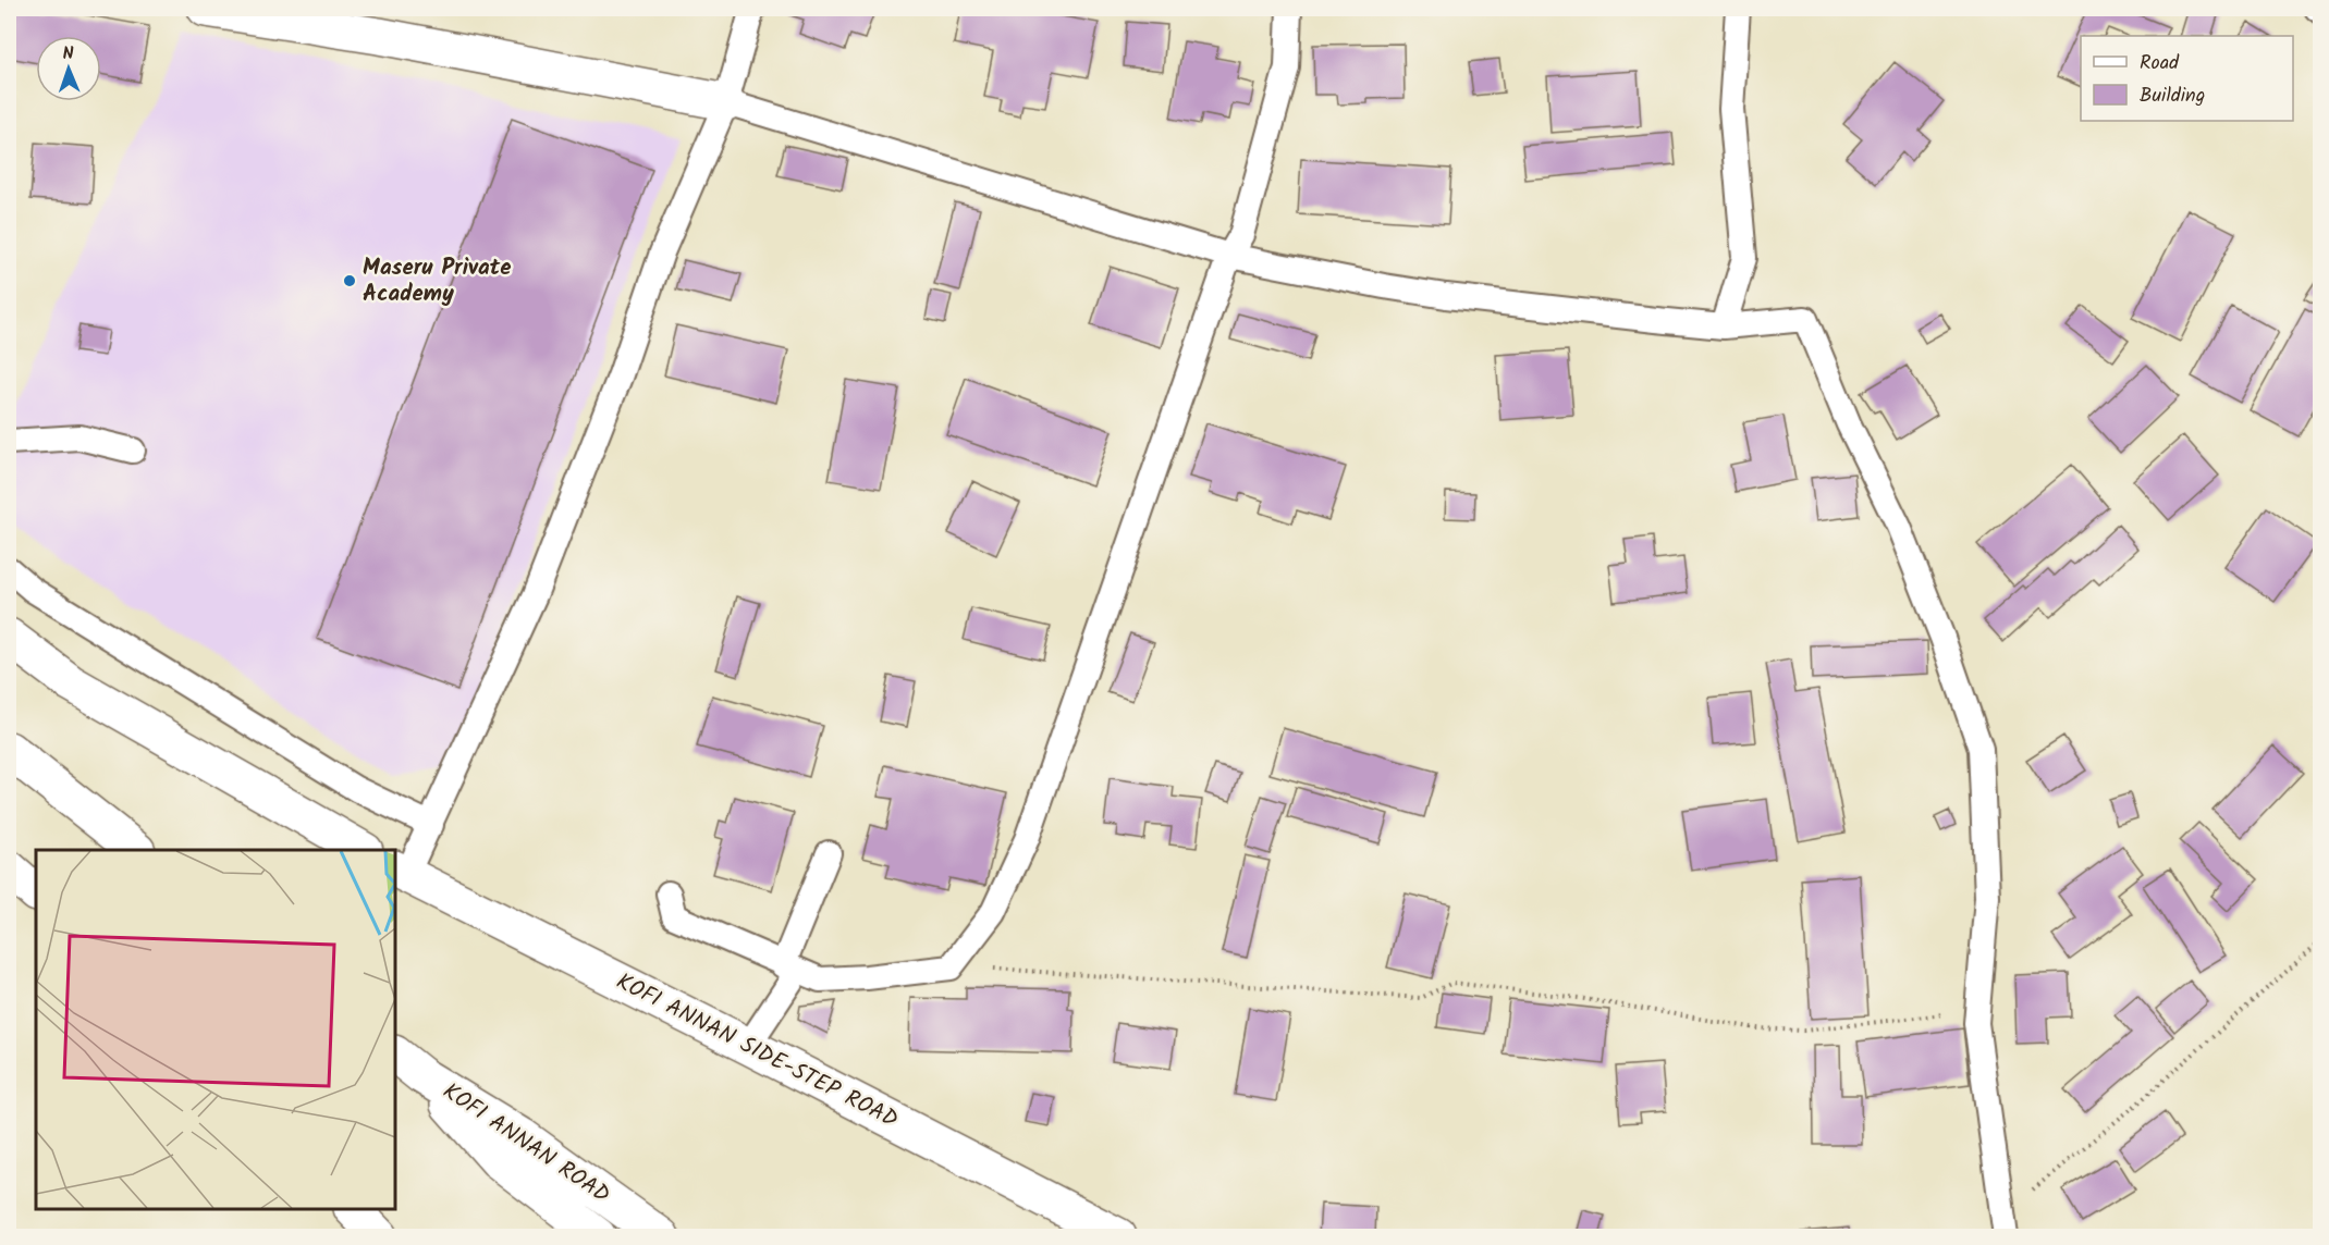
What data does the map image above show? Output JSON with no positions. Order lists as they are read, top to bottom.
{
  "streets": {
    "street": ["KOFI ANNAN SIDE-STEP ROAD", "KOFI ANNAN ROAD"]
  },
  "places": ["Maseru Private Academy"],
  "legend": ["Road", "Building"],
  "north": "top"
}
